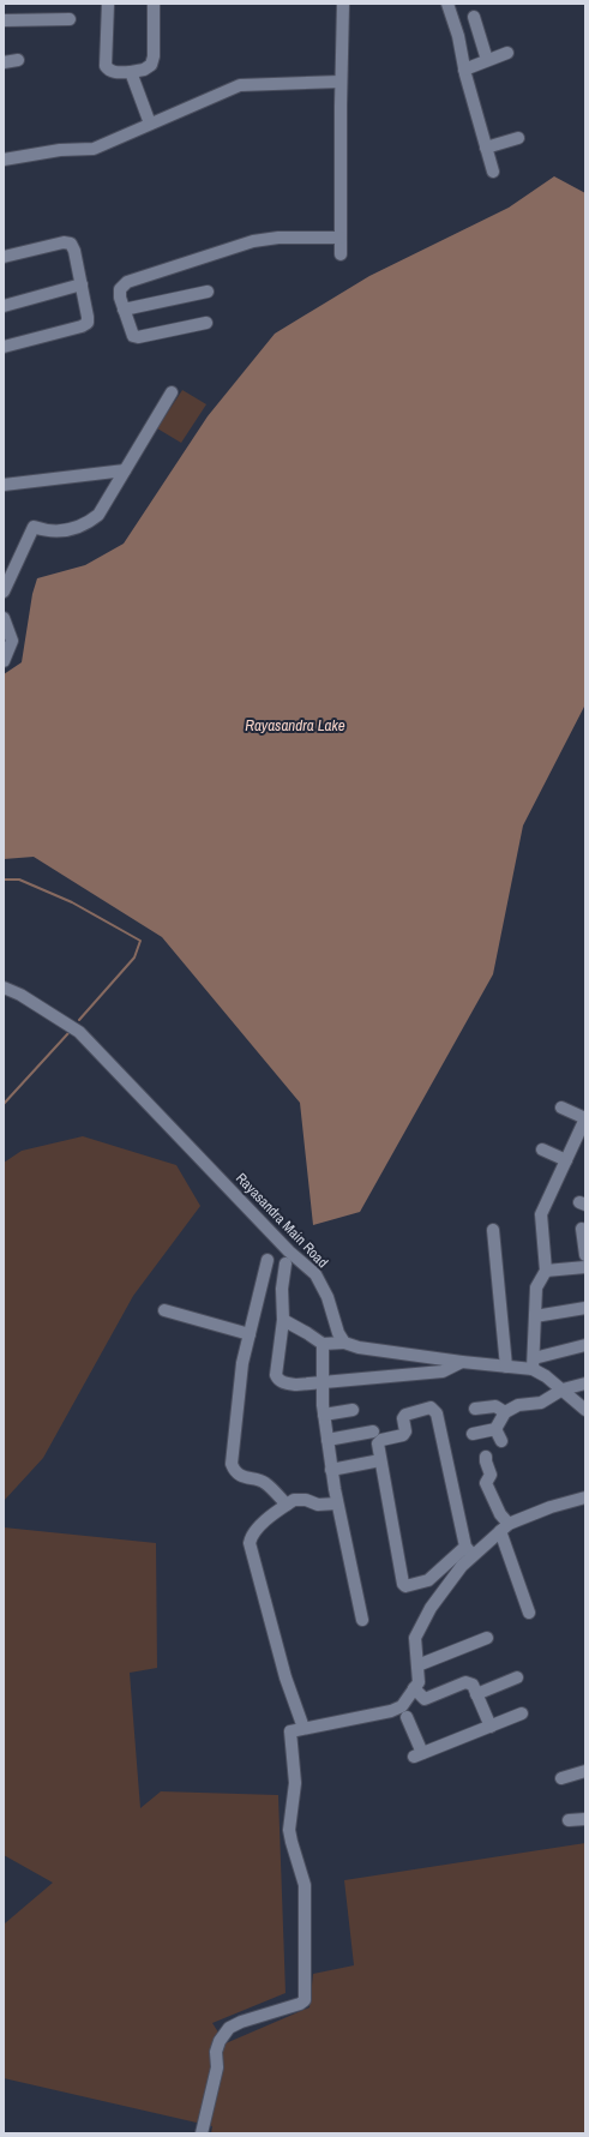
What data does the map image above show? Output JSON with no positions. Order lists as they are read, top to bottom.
{
  "streets": {
    "street": ["Rayasandra Main Road"]
  },
  "water": ["Rayasandra Lake"]
}
